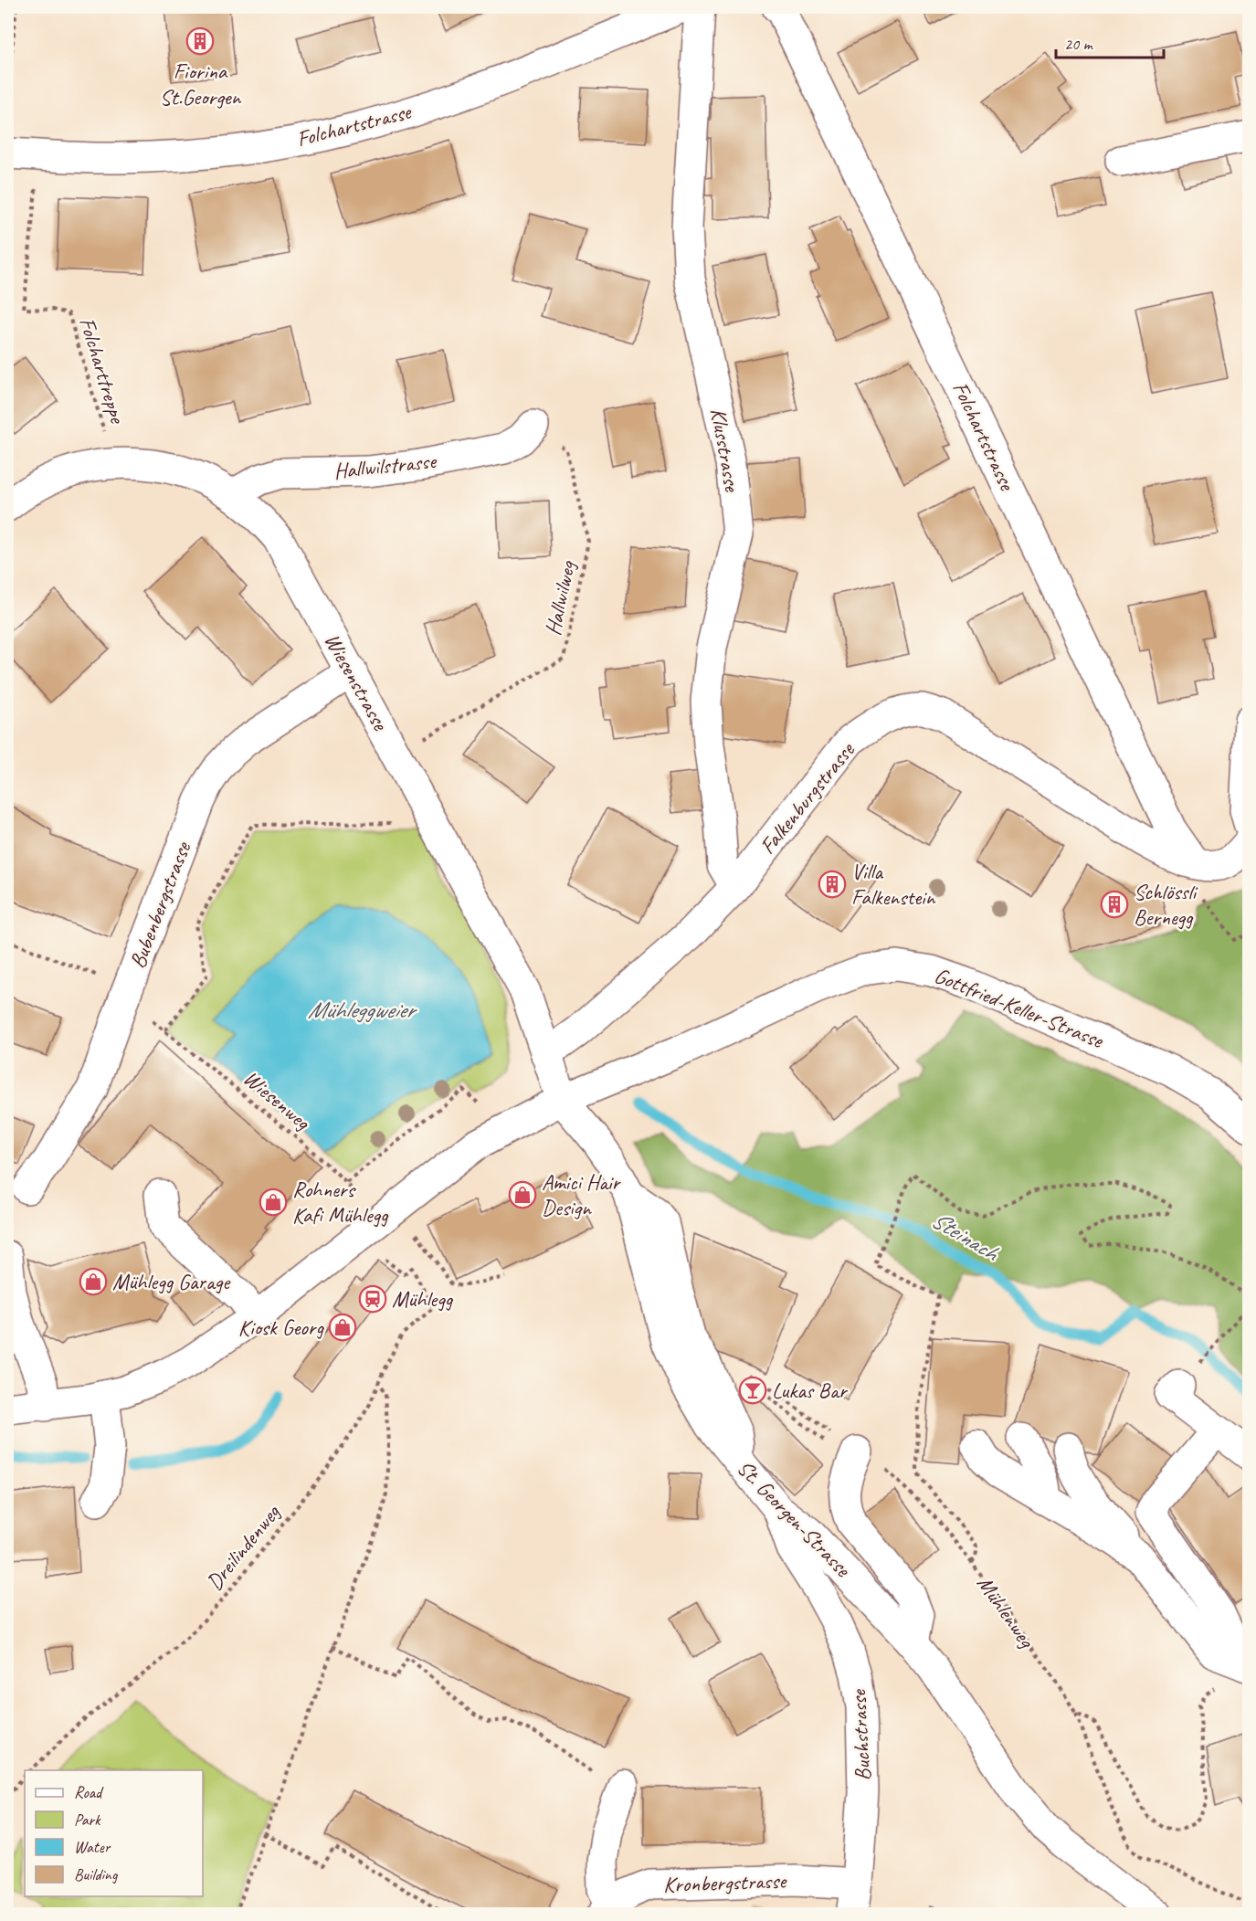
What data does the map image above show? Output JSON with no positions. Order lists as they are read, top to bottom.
{
  "streets": {
    "street": [
      "Folchartstrasse",
      "Klusstrasse",
      "Hallwilstrasse",
      "Wiesenstrasse",
      "Falkenburgstrasse",
      "Bubenbergstrasse",
      "Gottfried-Keller-Strasse",
      "St. Georgen-Strasse",
      "Buchstrasse",
      "Kronbergstrasse"
    ],
    "path": [
      "Folcharttreppe",
      "Hallwilweg",
      "Wiesenweg",
      "Dreilindenweg",
      "Mühlenweg"
    ]
  },
  "crossings": [
    ["Folchartstrasse", "Falkenburgstrasse"],
    ["Klusstrasse", "Falkenburgstrasse"],
    ["Hallwilstrasse", "Hallwilweg"],
    ["Hallwilstrasse", "Wiesenstrasse"],
    ["Wiesenstrasse", "Falkenburgstrasse"],
    ["Wiesenstrasse", "Bubenbergstrasse"],
    ["Wiesenstrasse", "Gottfried-Keller-Strasse"],
    ["Wiesenstrasse", "St. Georgen-Strasse"],
    ["Gottfried-Keller-Strasse", "St. Georgen-Strasse"],
    ["St. Georgen-Strasse", "Buchstrasse"],
    ["Buchstrasse", "Kronbergstrasse"]
  ],
  "water": ["Mühleggweier", "Steinach"],
  "places": {
    "building": ["Fiorina St.Georgen", "Villa Falkenstein", "Schlössli Bernegg"],
    "shop": [
      "Amici Hair Design",
      "Rohners Kafi Mühlegg",
      "Mühlegg Garage",
      "Kiosk Georg"
    ],
    "station": ["Mühlegg"],
    "bar": ["Lukas Bar"]
  },
  "legend": [
    "Road",
    "Park",
    "Water",
    "Building"
  ],
  "scale_bar": "20 m"
}
